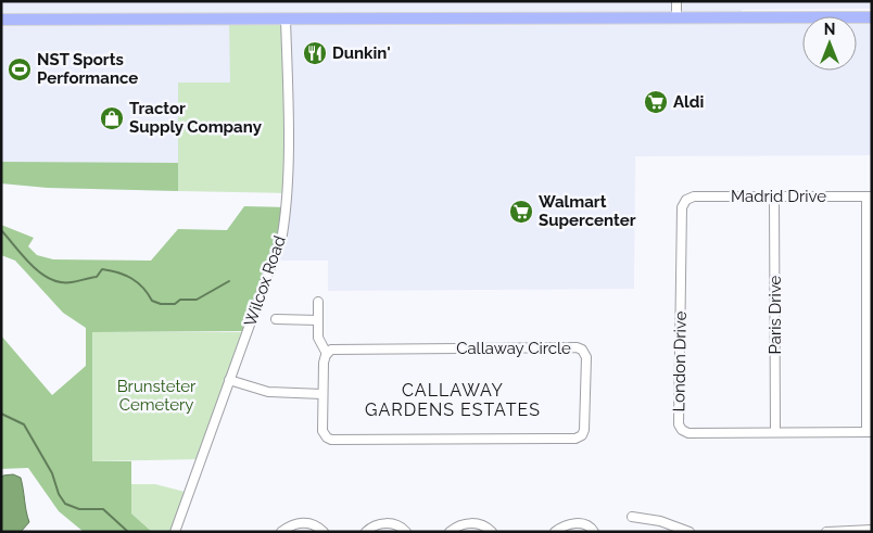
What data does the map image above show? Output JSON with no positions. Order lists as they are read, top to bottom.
{
  "streets": {
    "street": [
      "Madrid Drive",
      "Wilcox Road",
      "Paris Drive",
      "Callaway Circle",
      "London Drive"
    ]
  },
  "crossings": [
    ["Madrid Drive", "Paris Drive"],
    ["Madrid Drive", "London Drive"],
    ["Paris Drive", "London Drive"]
  ],
  "districts": ["CALLAWAY GARDENS ESTATES"],
  "parks": ["Brunsteter Cemetery"],
  "places": {
    "restaurant": ["Dunkin'"],
    "sports": ["NST Sports Performance"],
    "supermarket": ["Aldi", "Walmart Supercenter"],
    "shop": ["Tractor Supply Company"]
  },
  "north": "top"
}
